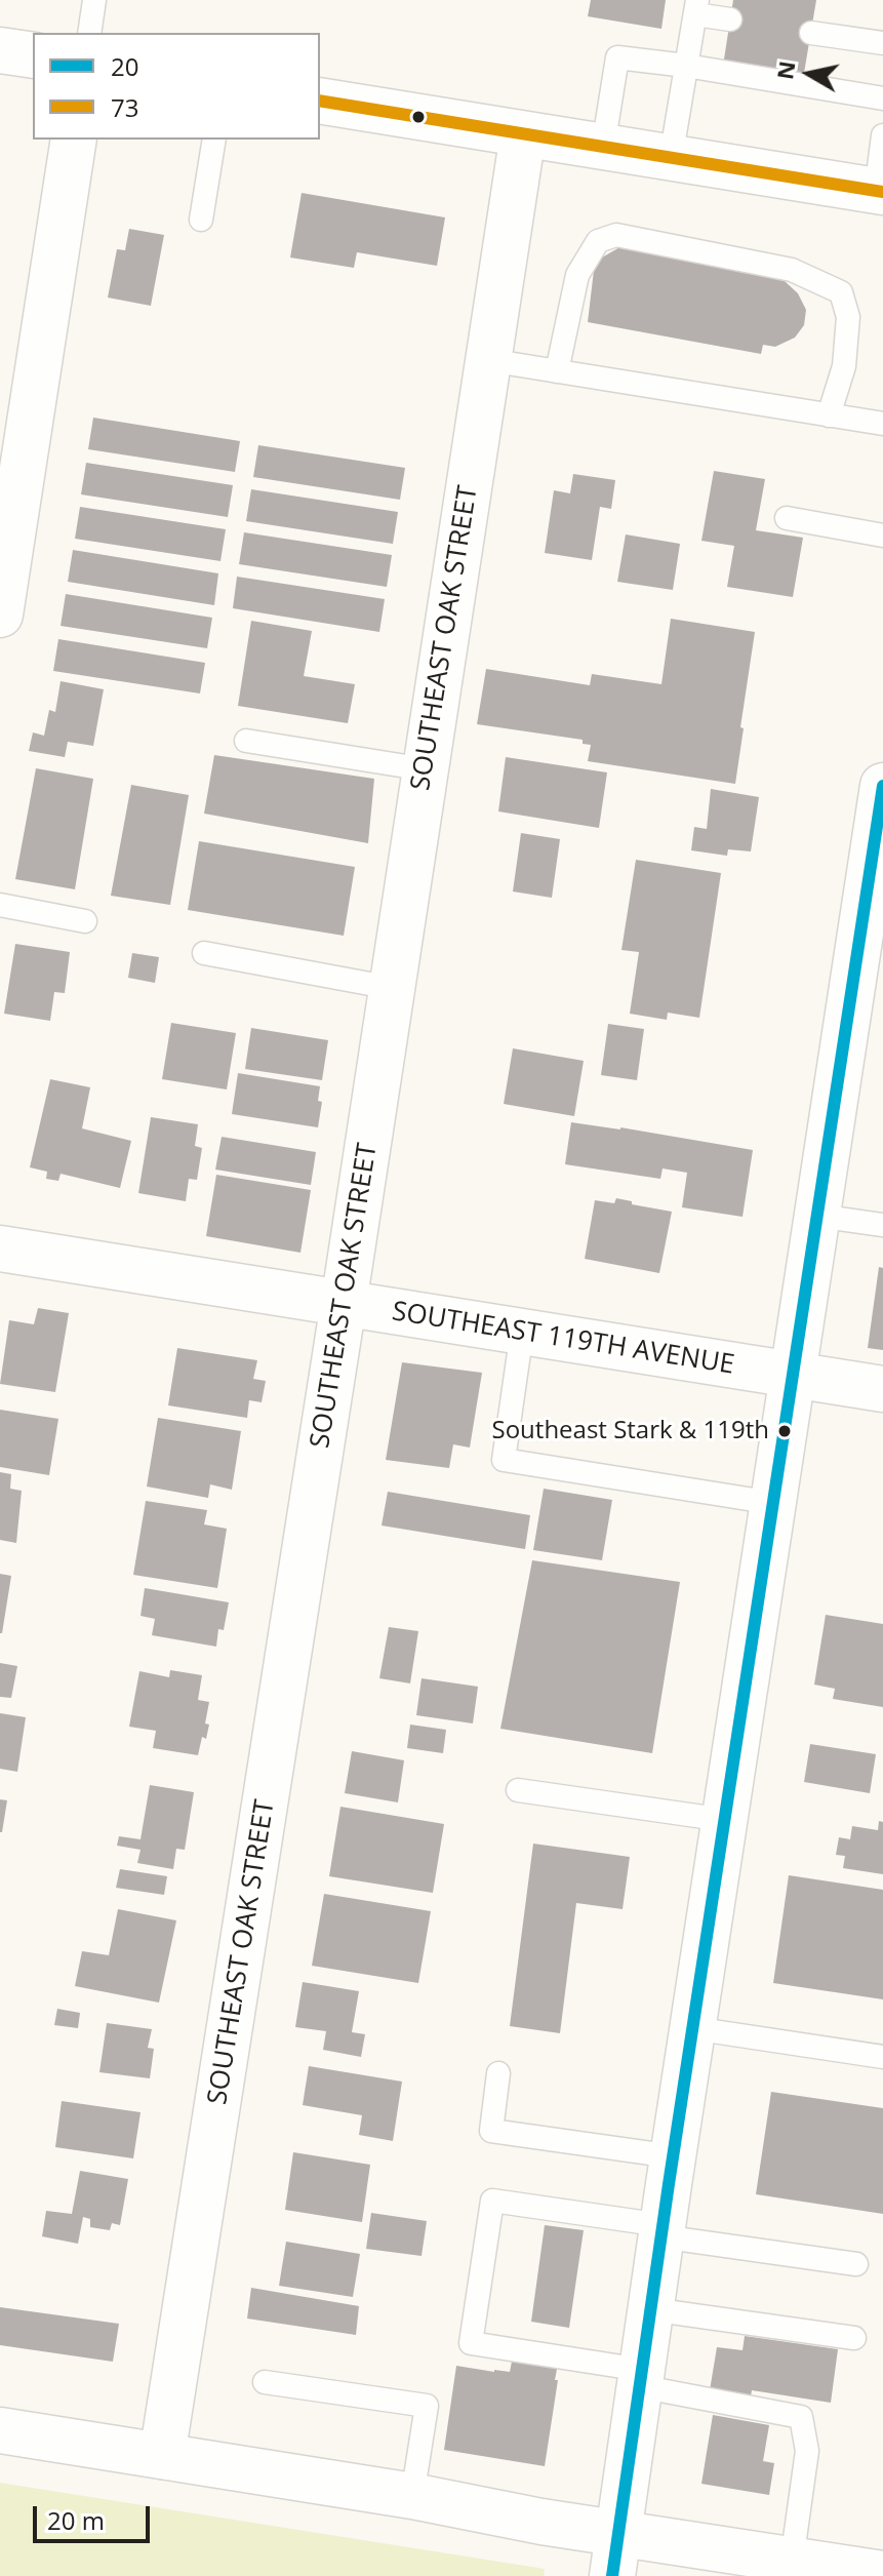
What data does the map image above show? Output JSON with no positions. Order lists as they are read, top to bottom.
{
  "streets": {
    "street": ["SOUTHEAST OAK STREET", "SOUTHEAST 119TH AVENUE"]
  },
  "crossings": [
    ["SOUTHEAST OAK STREET", "SOUTHEAST 119TH AVENUE"]
  ],
  "places": ["Southeast Stark & 119th"],
  "lines": ["transit line 73", "transit line 20"],
  "legend": ["20", "73"],
  "scale_bar": "20 m",
  "north": "left"
}
